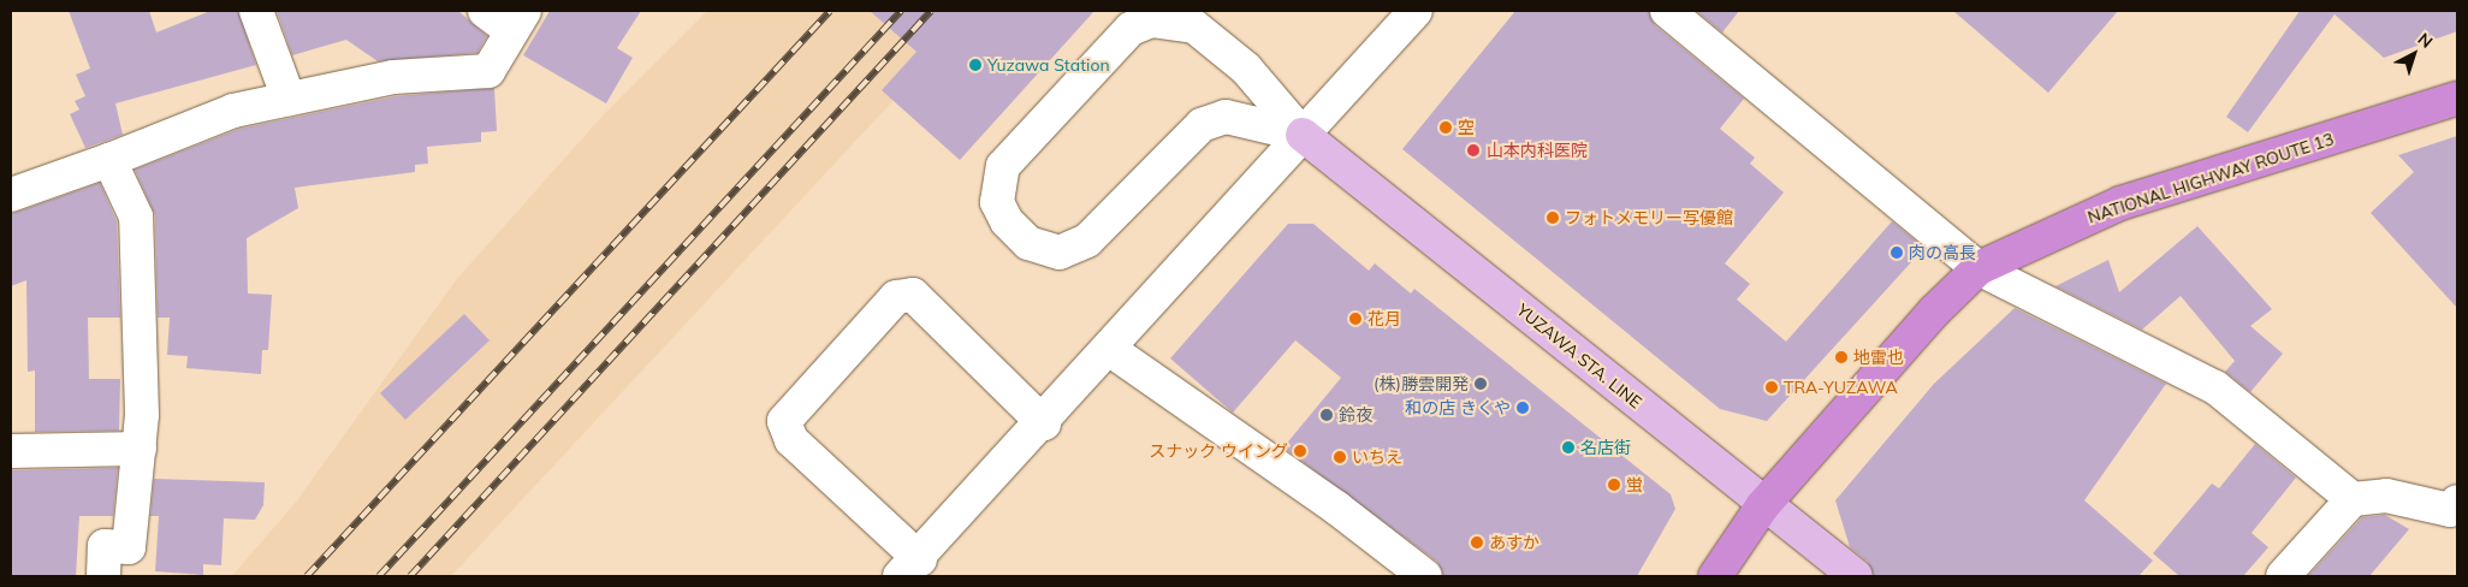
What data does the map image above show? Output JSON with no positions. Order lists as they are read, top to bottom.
{
  "streets": {
    "highway": ["NATIONAL HIGHWAY ROUTE 13"],
    "main road": ["YUZAWA STA. LINE"]
  },
  "crossings": [
    ["NATIONAL HIGHWAY ROUTE 13", "YUZAWA STA. LINE"]
  ],
  "places": [
    "Yuzawa Station",
    "空",
    "山本内科医院",
    "フォトメモリー写優館",
    "肉の高長",
    "花月",
    "地雷也",
    "(株)勝雲開発",
    "TRA-YUZAWA",
    "和の店 きくや",
    "鈴夜",
    "名店街",
    "スナック ウイング",
    "いちえ",
    "蛍",
    "あすか"
  ],
  "north": "top right"
}
